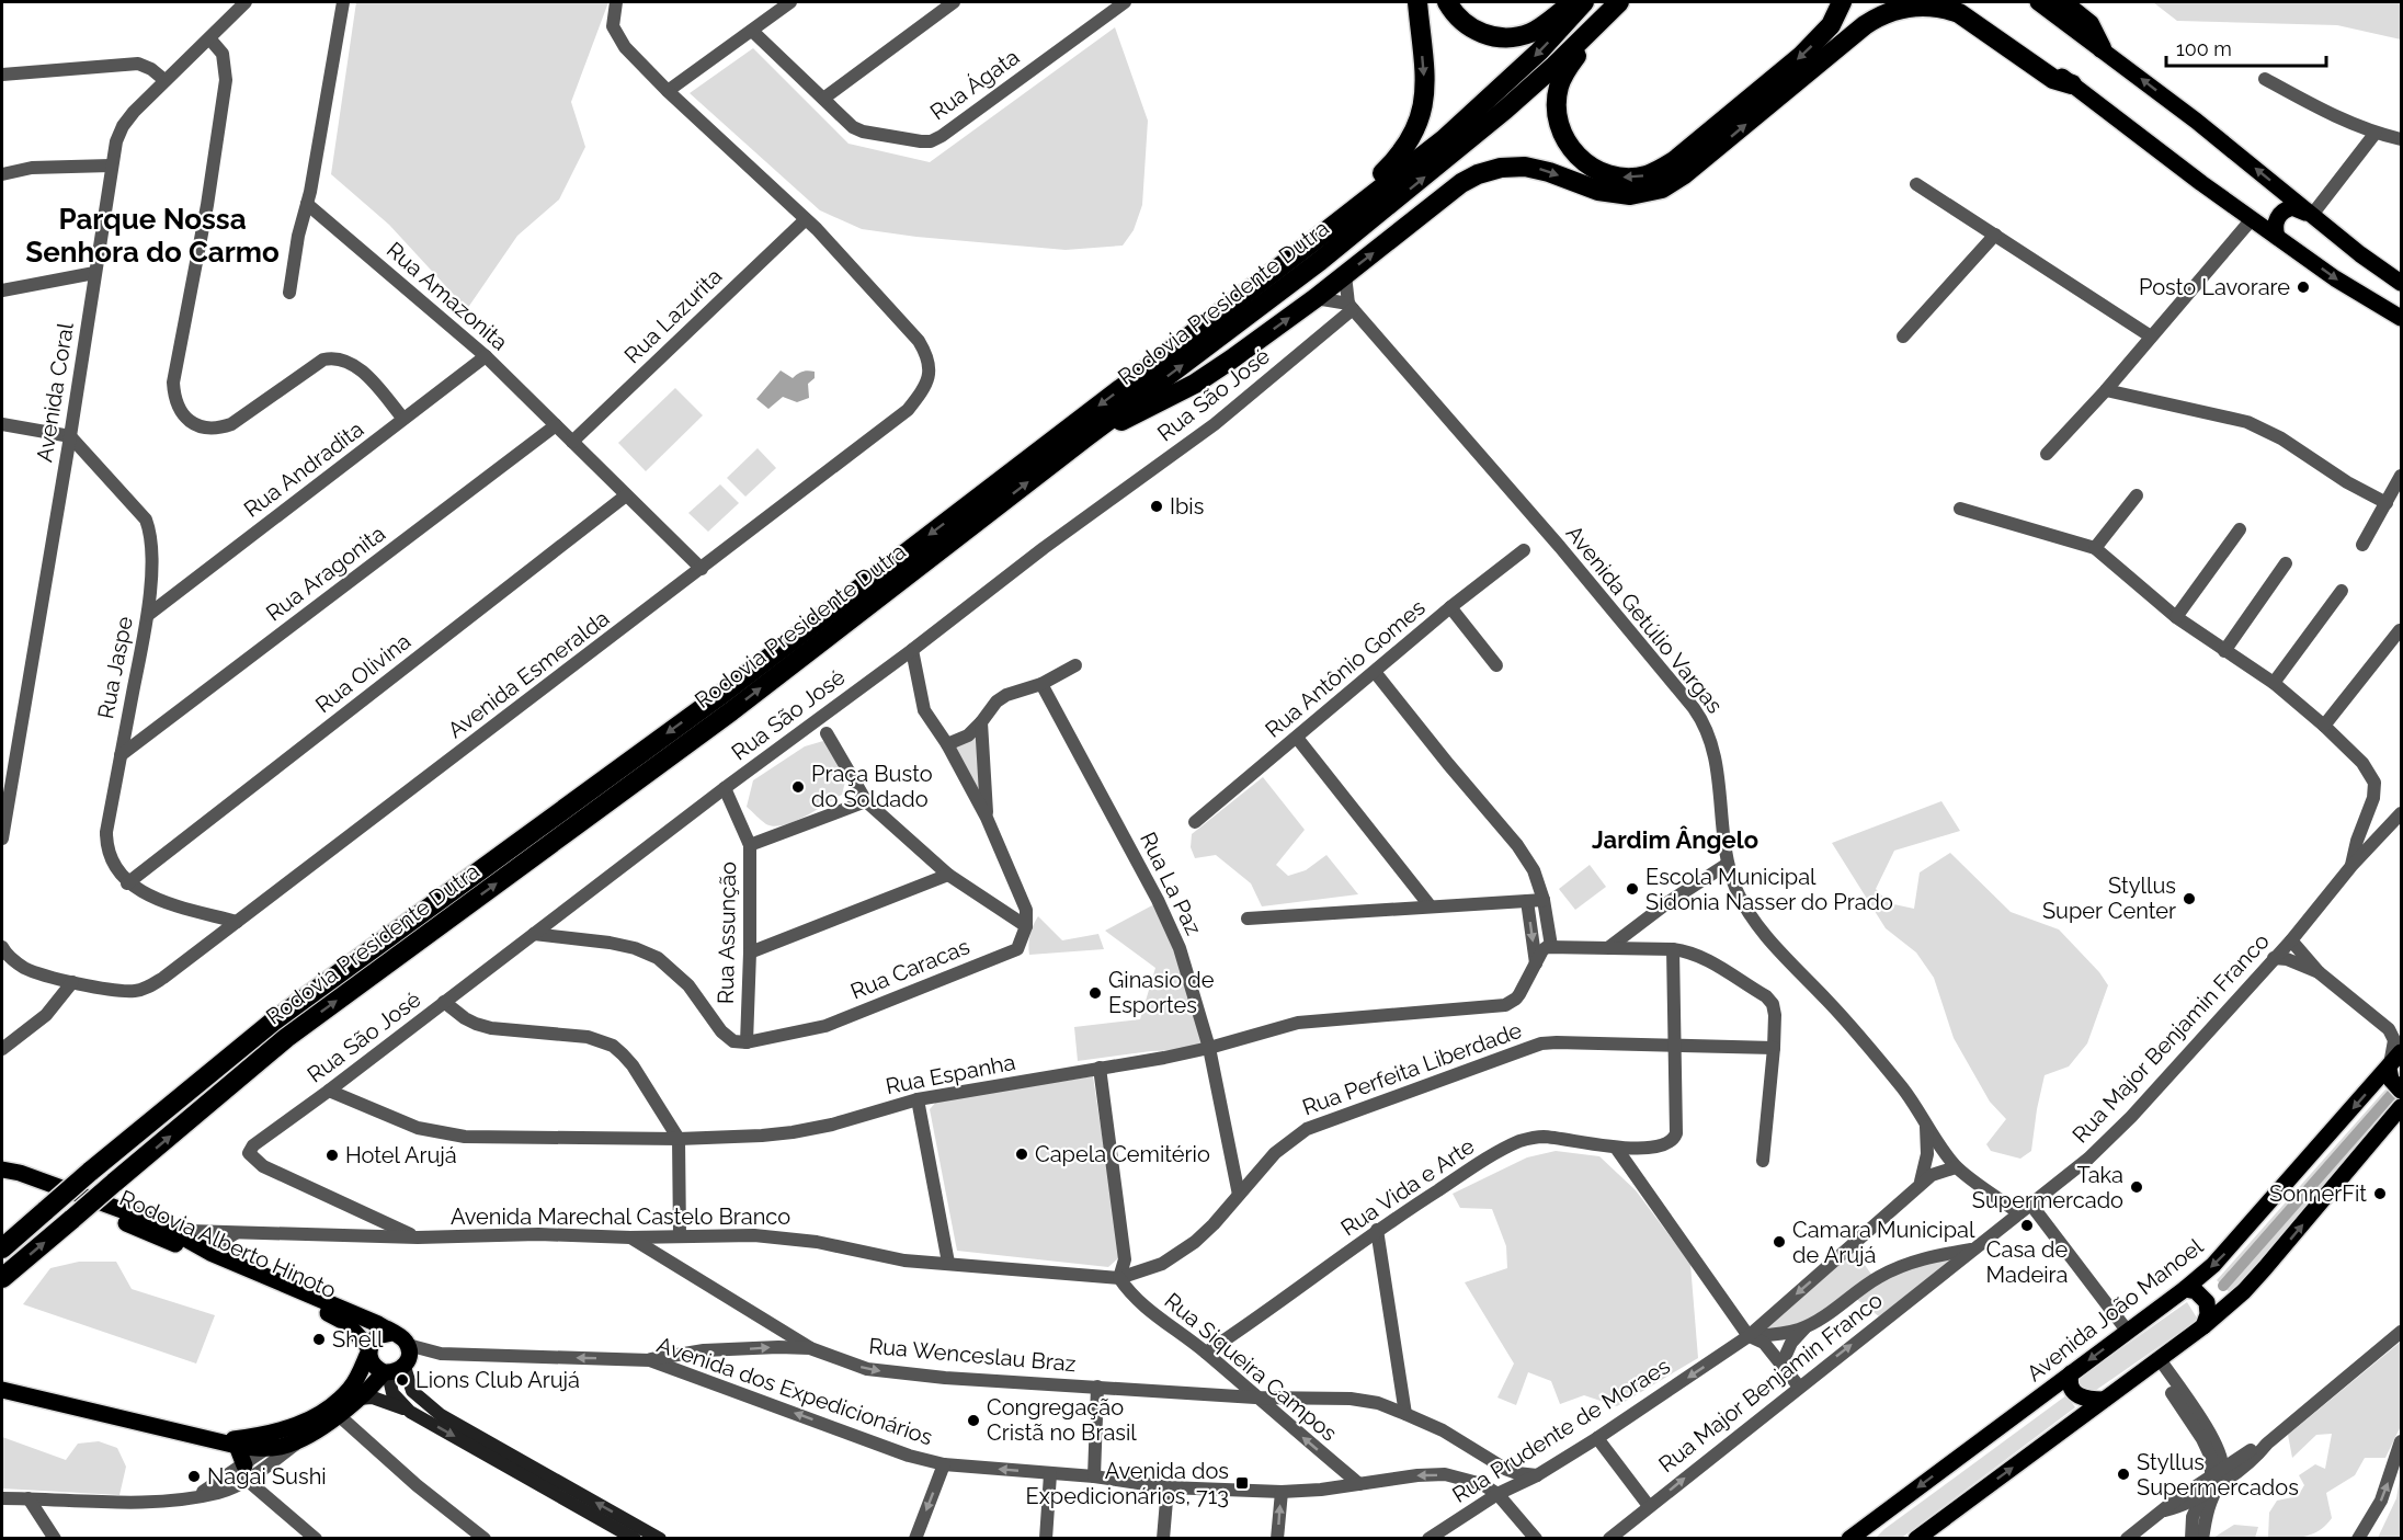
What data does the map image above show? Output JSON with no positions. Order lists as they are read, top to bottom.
{
  "streets": {
    "highway": ["Rodovia Presidente Dutra"],
    "main road": ["Rodovia Alberto Hinoto", "Avenida João Manoel"],
    "street": [
      "Rua Ágata",
      "Rua Amazonita",
      "Rua Lazurita",
      "Avenida Coral",
      "Rua São José",
      "Rua Andradita",
      "Rua Aragonita",
      "Avenida Getúlio Vargas",
      "Rua Jaspe",
      "Rua Antônio Gomes",
      "Rua Olivina",
      "Avenida Esmeralda",
      "Rua La Paz",
      "Rua Assunção",
      "Rua Caracas",
      "Rua Major Benjamin Franco",
      "Rua Perfeita Liberdade",
      "Rua Espanha",
      "Rua Vida e Arte",
      "Avenida Marechal Castelo Branco",
      "Rua Wenceslau Braz",
      "Rua Siqueira Campos",
      "Avenida dos Expedicionários",
      "Rua Prudente de Moraes"
    ]
  },
  "crossings": [
    ["Rua Amazonita", "Rua Lazurita"],
    ["Rua Amazonita", "Rua Andradita"],
    ["Rua Amazonita", "Rua Aragonita"],
    ["Rua Amazonita", "Rua Olivina"],
    ["Rua Amazonita", "Avenida Esmeralda"],
    ["Rua Lazurita", "Avenida Esmeralda"],
    ["Avenida Coral", "Rua Jaspe"],
    ["Rua São José", "Avenida Getúlio Vargas"],
    ["Rua São José", "Rua Assunção"],
    ["Rua São José", "Rua Espanha"],
    ["Rua São José", "Avenida Marechal Castelo Branco"],
    ["Rua Andradita", "Rua Jaspe"],
    ["Rua Aragonita", "Rua Jaspe"],
    ["Avenida Getúlio Vargas", "Rua Major Benjamin Franco"],
    ["Avenida Getúlio Vargas", "Rua Prudente de Moraes"],
    ["Rua Jaspe", "Rua Olivina"],
    ["Rua Jaspe", "Avenida Esmeralda"],
    ["Rua La Paz", "Rua Perfeita Liberdade"],
    ["Rua La Paz", "Rua Espanha"],
    ["Rua Assunção", "Rua Caracas"],
    ["Rua Perfeita Liberdade", "Rua Vida e Arte"],
    ["Rua Perfeita Liberdade", "Avenida Marechal Castelo Branco"],
    ["Rua Perfeita Liberdade", "Rua Siqueira Campos"],
    ["Rua Vida e Arte", "Rua Siqueira Campos"],
    ["Avenida Marechal Castelo Branco", "Rodovia Alberto Hinoto"],
    ["Avenida Marechal Castelo Branco", "Rua Siqueira Campos"],
    ["Rodovia Alberto Hinoto", "Avenida dos Expedicionários"],
    ["Rua Wenceslau Braz", "Rua Siqueira Campos"],
    ["Rua Wenceslau Braz", "Avenida dos Expedicionários"],
    ["Rua Wenceslau Braz", "Rua Prudente de Moraes"],
    ["Rua Siqueira Campos", "Avenida dos Expedicionários"],
    ["Avenida dos Expedicionários", "Rua Prudente de Moraes"]
  ],
  "one_way": ["Rua Wenceslau Braz", "Rua Siqueira Campos", "Avenida dos Expedicionários"],
  "districts": ["Parque Nossa Senhora do Carmo", "Jardim Ângelo"],
  "places": {
    "other": [
      "Posto Lavorare",
      "Ibis",
      "Praça Busto do Soldado",
      "Escola Municipal Sidonia Nasser do Prado",
      "Styllus Super Center",
      "Ginasio de Esportes",
      "Capela Cemitério",
      "Hotel Arujá",
      "Taka Supermercado",
      "SonnerFit",
      "Casa de Madeira",
      "Camara Municipal de Arujá",
      "Shell",
      "Lions Club Arujá",
      "Congregação Cristã no Brasil",
      "Styllus Supermercados",
      "Nagai Sushi"
    ],
    "transit": ["Avenida dos Expedicionários, 713"]
  },
  "scale_bar": "100 m"
}
